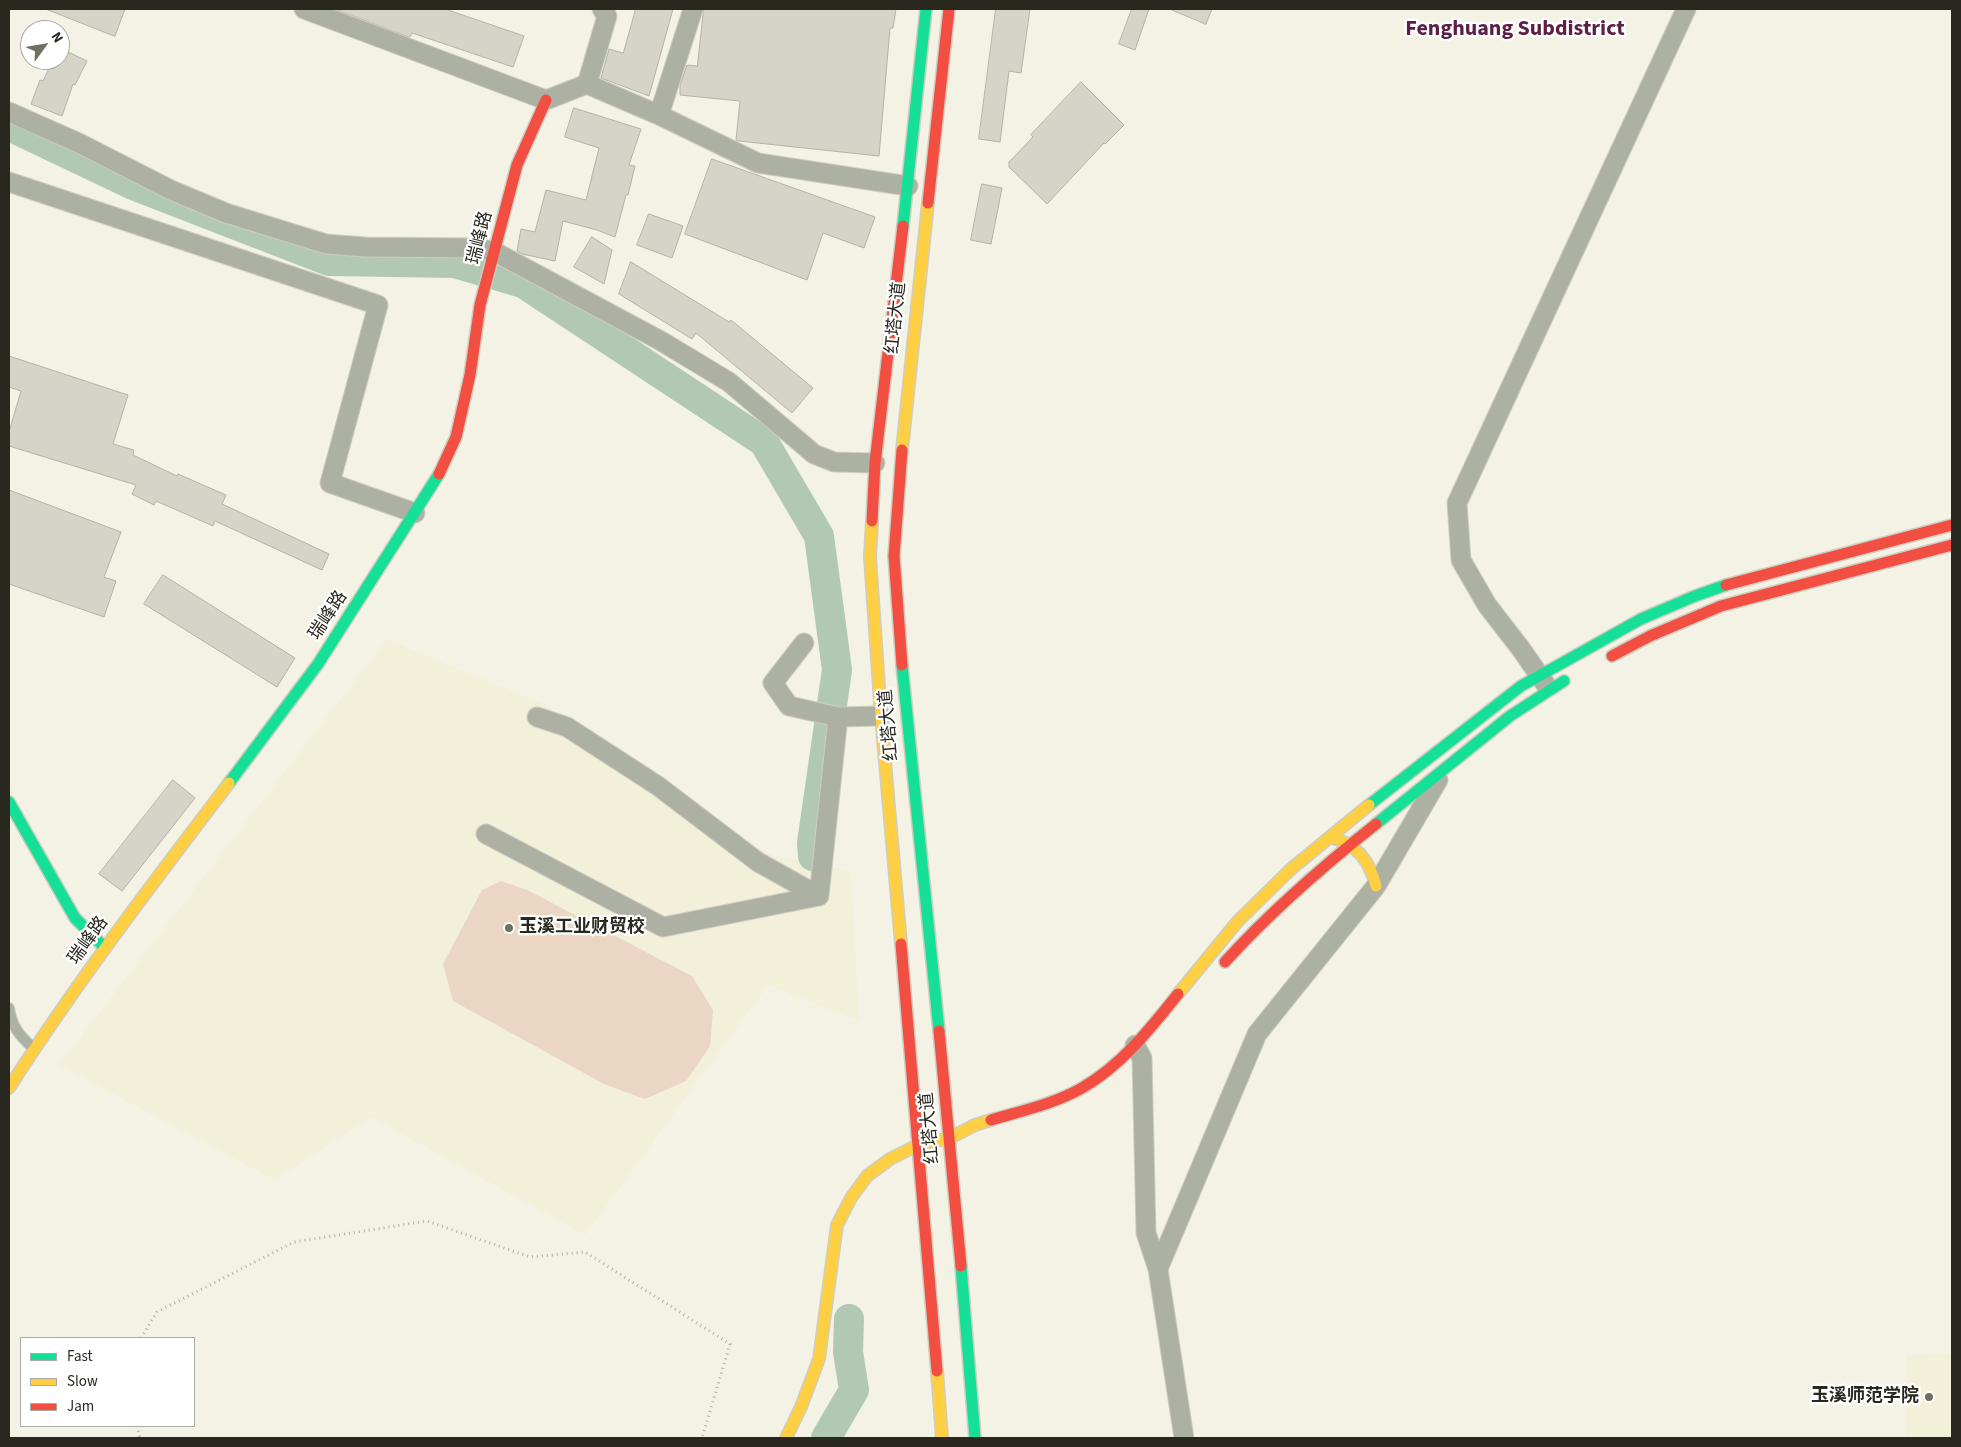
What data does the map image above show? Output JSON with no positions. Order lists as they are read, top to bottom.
{
  "streets": {
    "street": ["瑞峰路", "红塔大道"]
  },
  "districts": ["Fenghuang Subdistrict"],
  "places": ["玉溪工业财贸校", "玉溪师范学院"],
  "legend": ["Fast", "Slow", "Jam"],
  "north": "top right"
}
